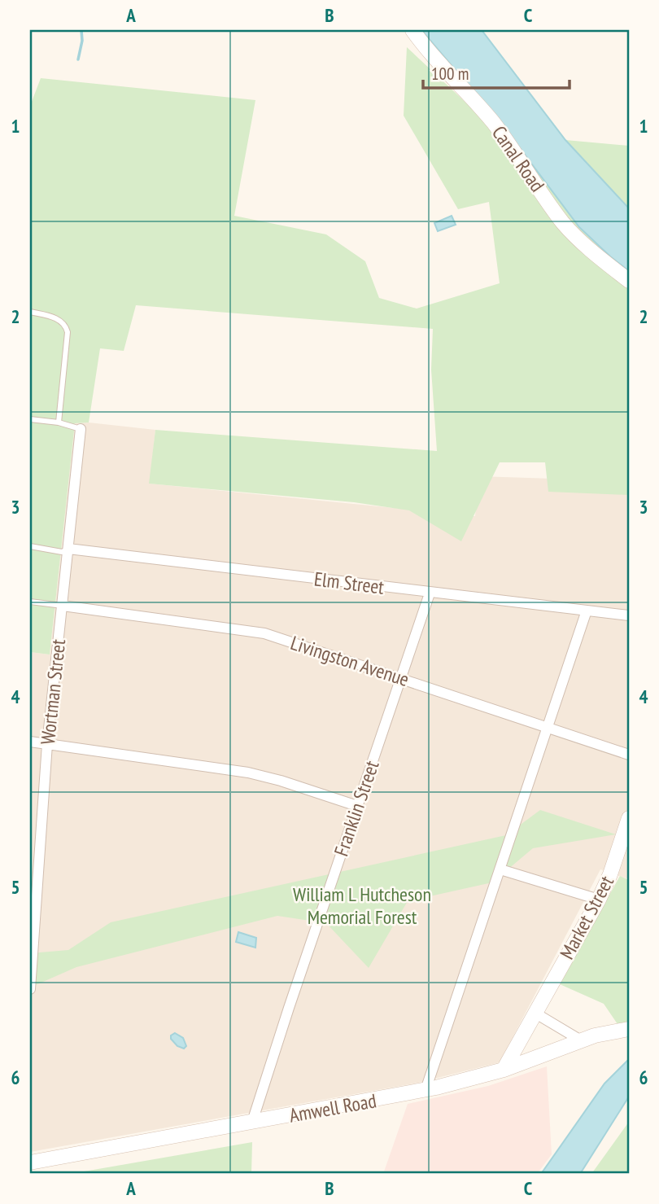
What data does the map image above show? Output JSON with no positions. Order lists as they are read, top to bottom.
{
  "streets": {
    "main road": ["Canal Road", "Market Street", "Amwell Road"],
    "street": [
      "Elm Street",
      "Livingston Avenue",
      "Wortman Street",
      "Franklin Street"
    ]
  },
  "crossings": [
    ["Elm Street", "Wortman Street"],
    ["Elm Street", "Franklin Street"],
    ["Livingston Avenue", "Wortman Street"],
    ["Livingston Avenue", "Franklin Street"],
    ["Franklin Street", "Amwell Road"],
    ["Market Street", "Amwell Road"]
  ],
  "parks": ["William L Hutcheson Memorial Forest"],
  "scale_bar": "100 m",
  "grid": {
    "columns": ["A", "B", "C"],
    "rows": [
      "1",
      "2",
      "3",
      "4",
      "5",
      "6"
    ]
  }
}
